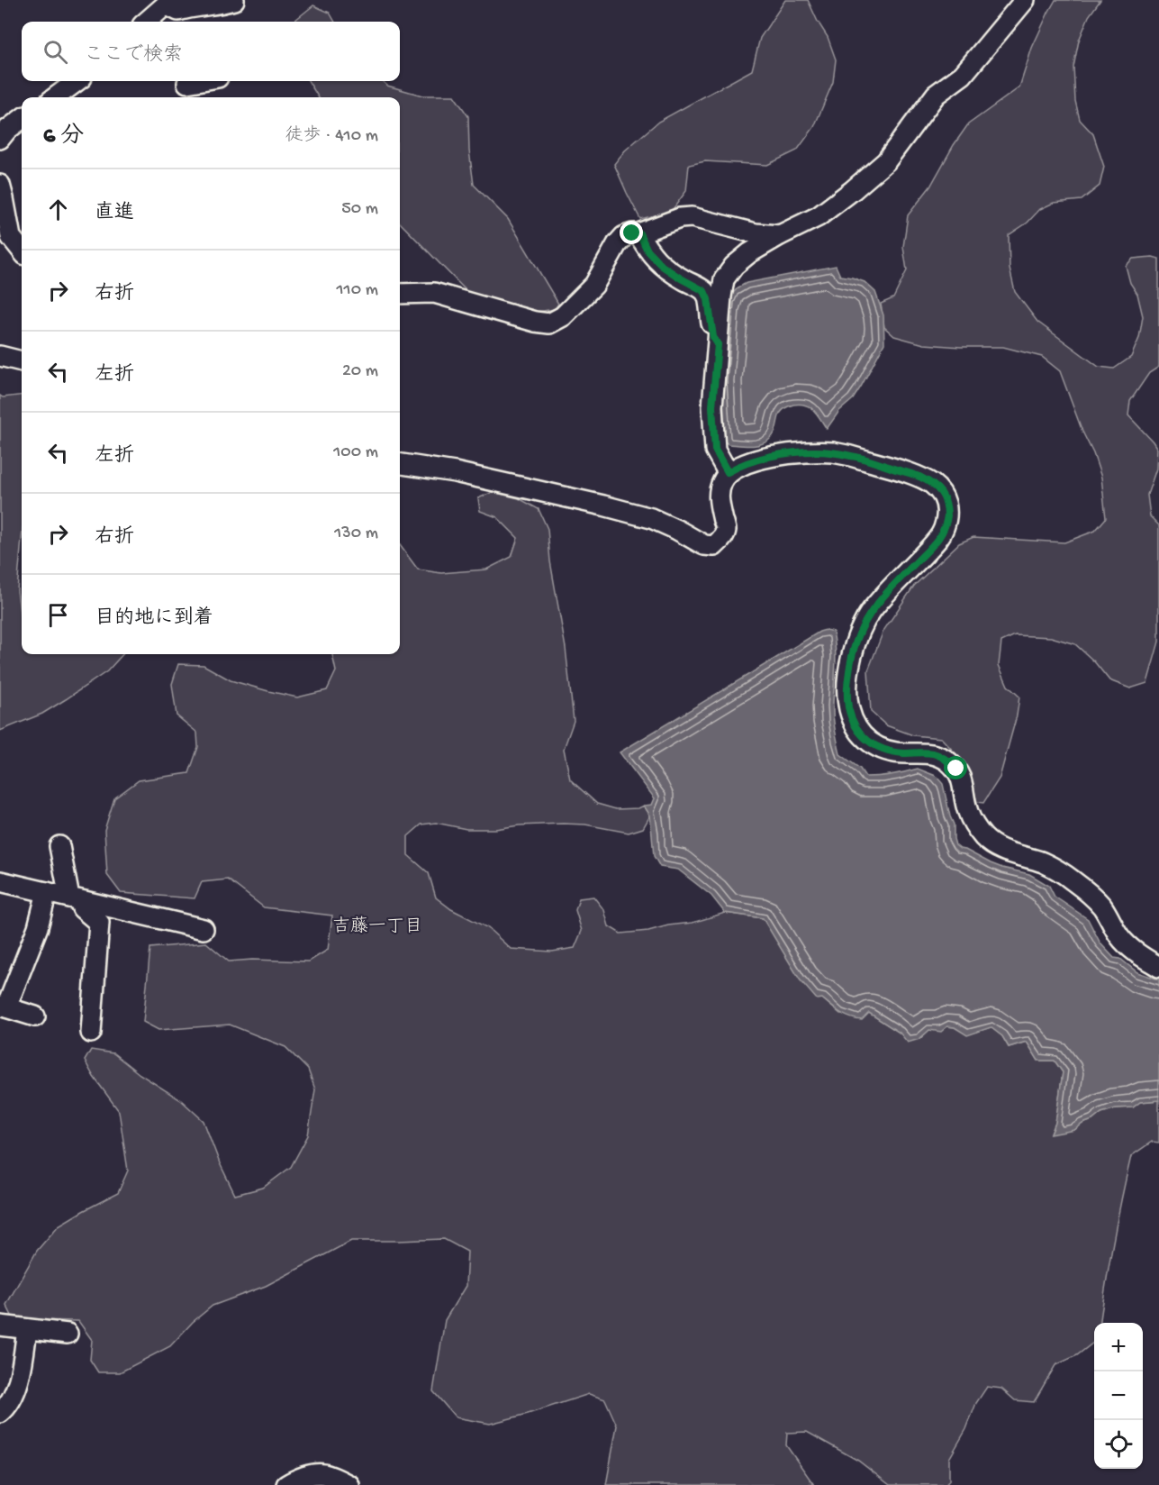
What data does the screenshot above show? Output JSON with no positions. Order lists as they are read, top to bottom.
{
  "districts": ["吉藤一丁目"],
  "page": {
    "search": "ここで検索",
    "heading": ["6 分", "徒歩 · 410 m"],
    "list": [
      ["直進", "50 m"],
      ["右折", "110 m"],
      ["左折", "20 m"],
      ["左折", "100 m"],
      ["右折", "130 m"],
      "目的地に到着"
    ],
    "map_buttons": ["+", "−"]
  }
}
